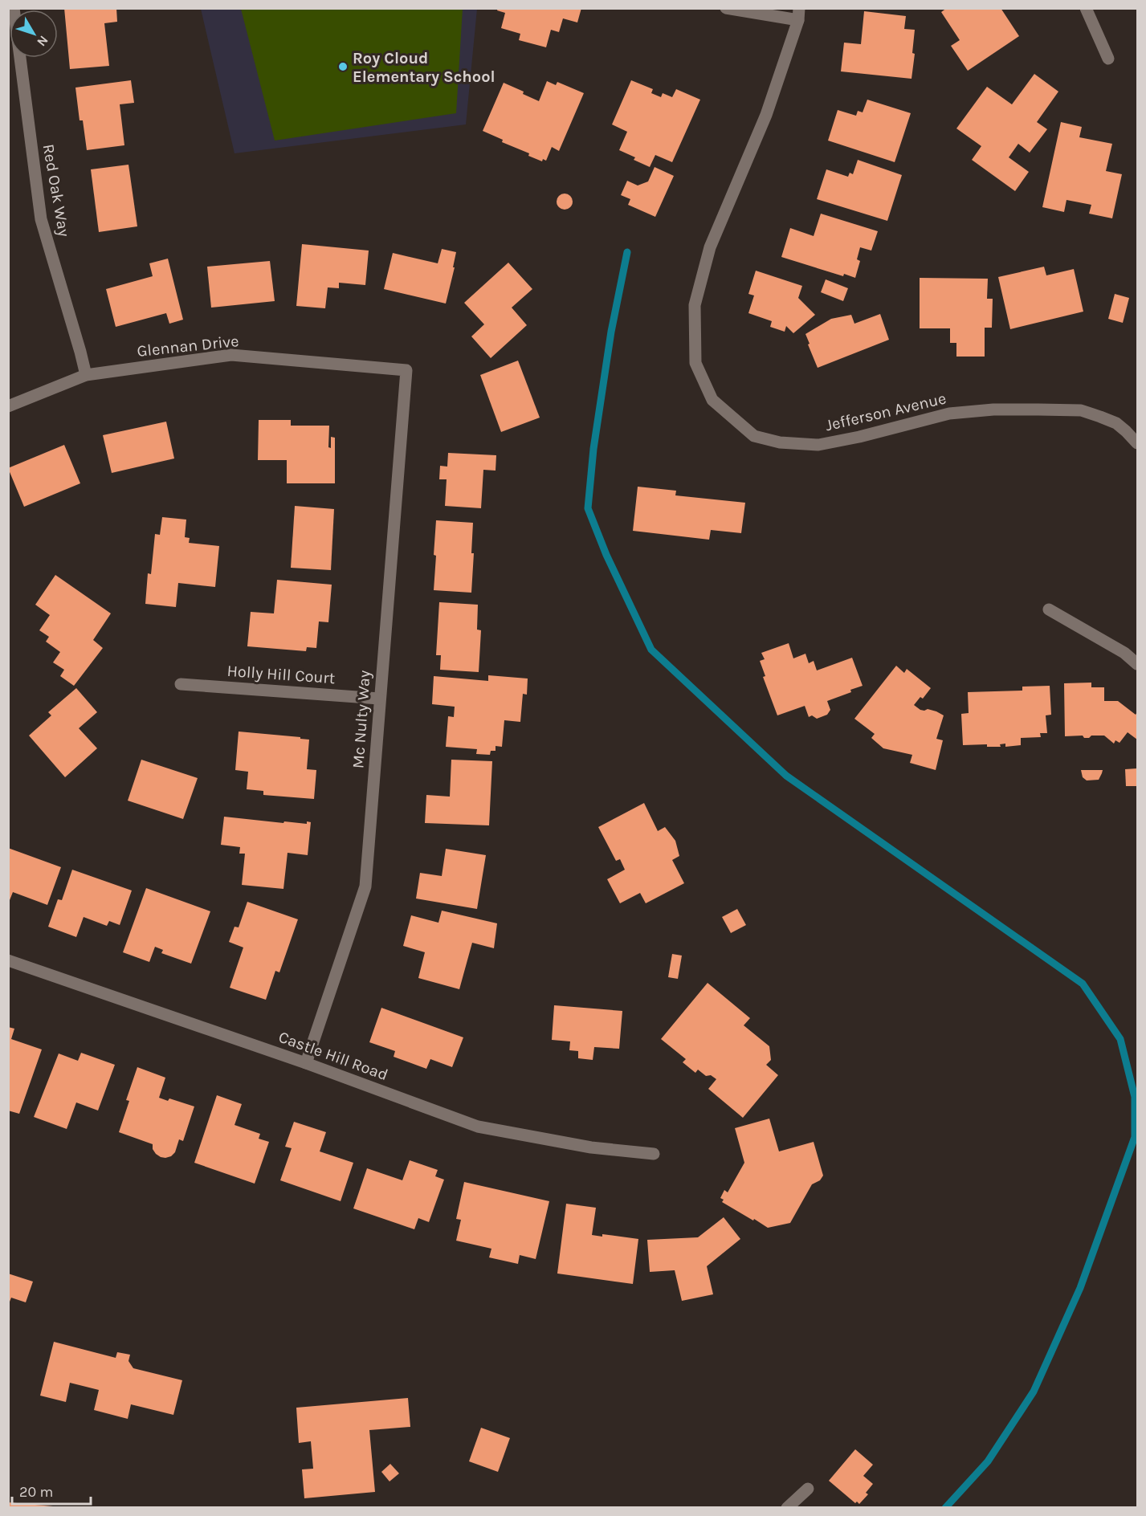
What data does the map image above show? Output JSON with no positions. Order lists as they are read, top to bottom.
{
  "streets": {
    "street": [
      "Red Oak Way",
      "Glennan Drive",
      "Jefferson Avenue",
      "Holly Hill Court",
      "Mc Nulty Way",
      "Castle Hill Road"
    ]
  },
  "crossings": [
    ["Red Oak Way", "Glennan Drive"],
    ["Glennan Drive", "Mc Nulty Way"],
    ["Holly Hill Court", "Mc Nulty Way"],
    ["Mc Nulty Way", "Castle Hill Road"]
  ],
  "places": ["Roy Cloud Elementary School"],
  "scale_bar": "20 m",
  "north": "bottom right"
}
